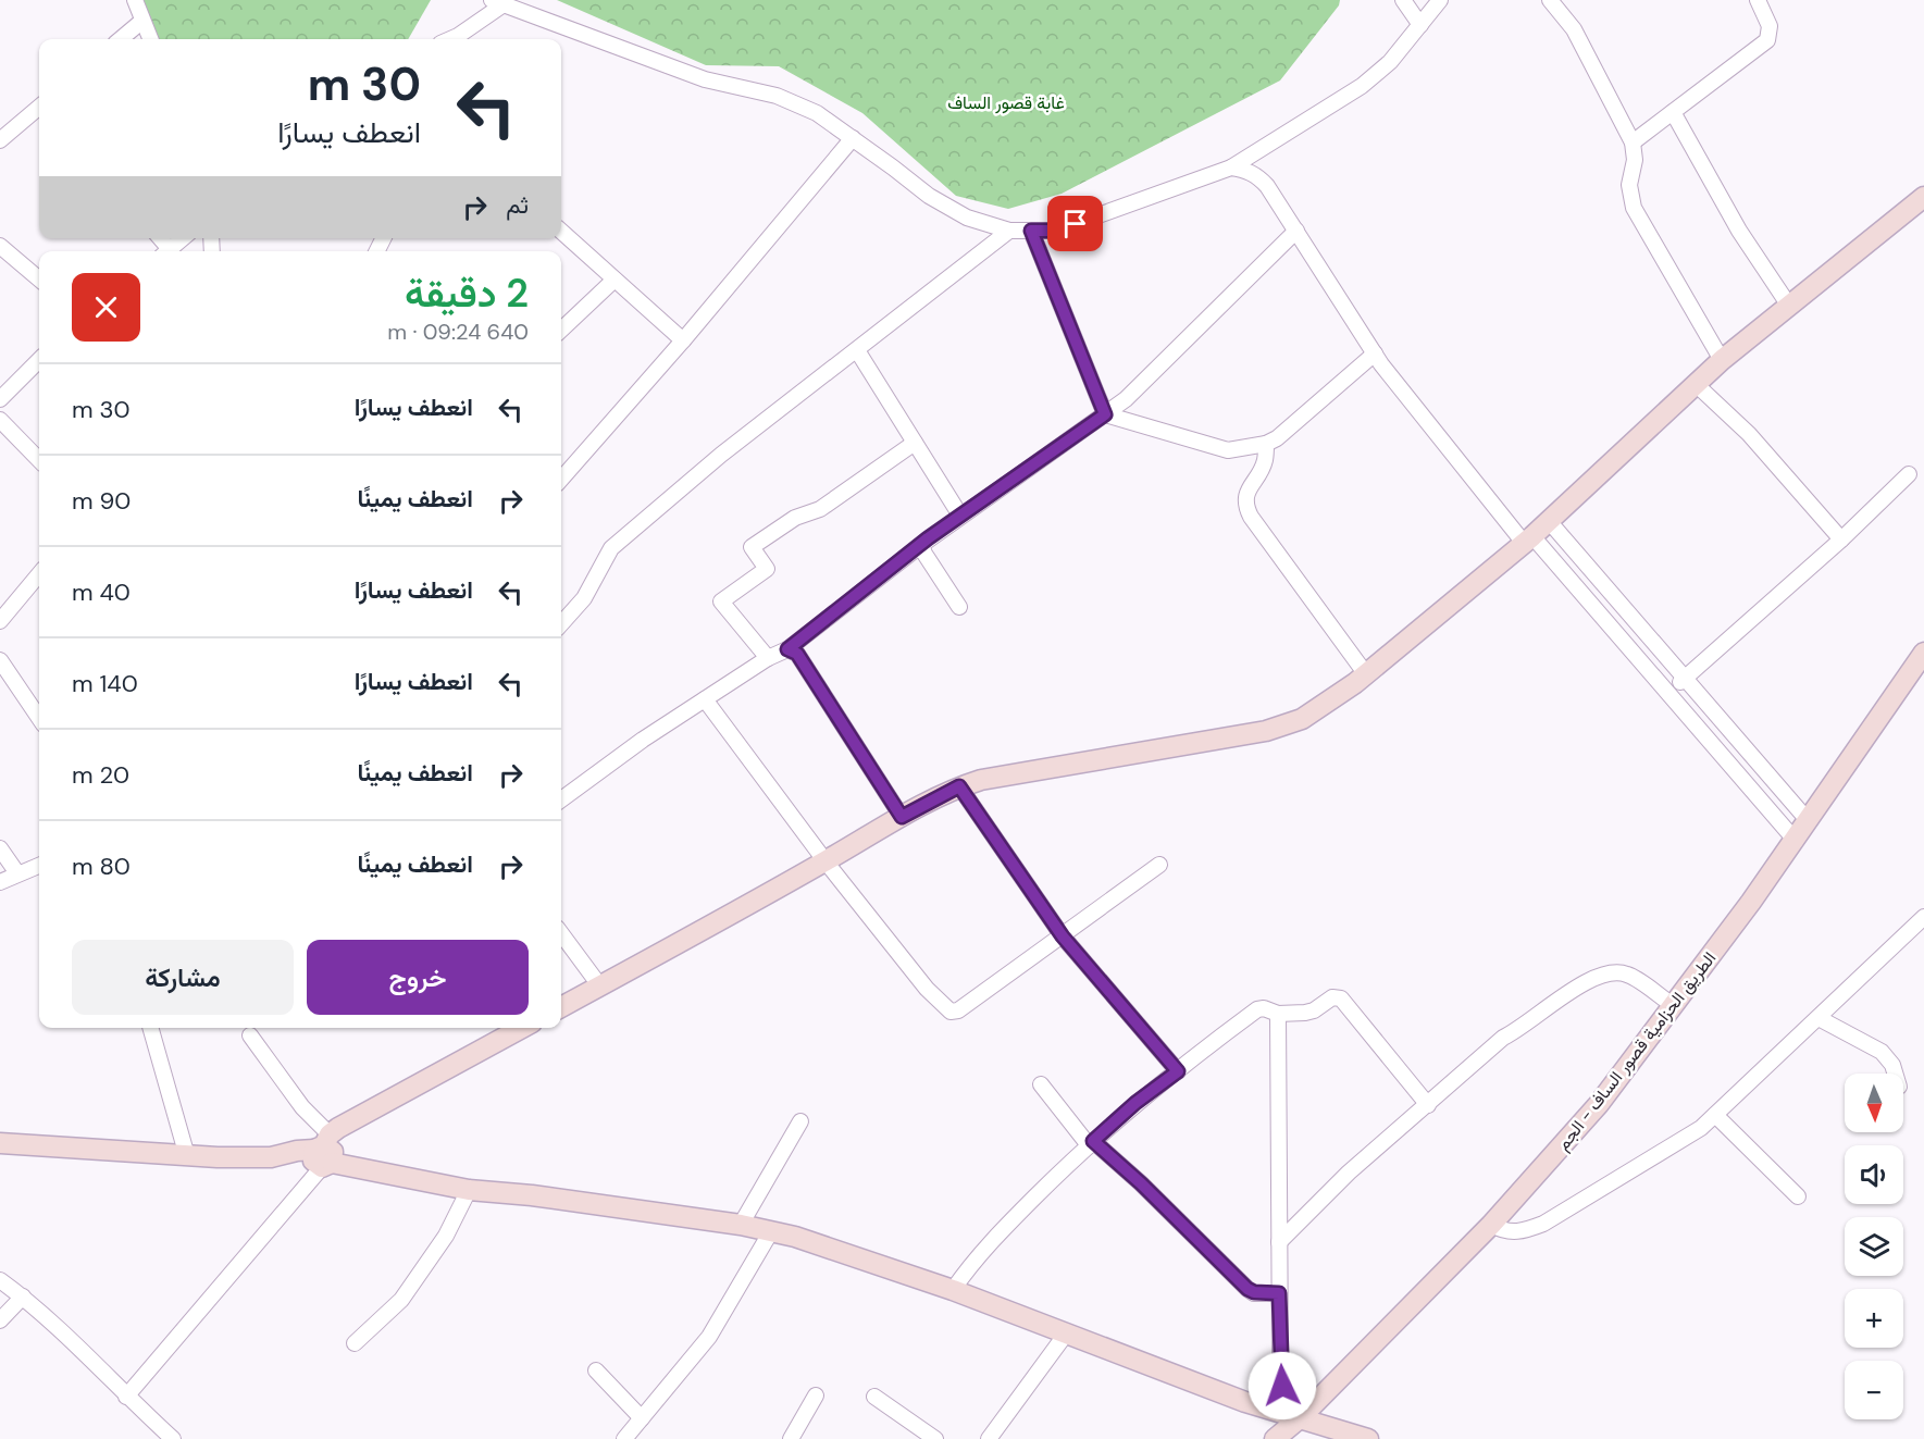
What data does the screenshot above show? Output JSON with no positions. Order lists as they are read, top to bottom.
{
  "streets": {
    "street": ["الطريق الحزامية قصور الساف - الجم"]
  },
  "parks": ["غابة قصور الساف"],
  "north": "bottom",
  "page": {
    "turn": ["30 m", "انعطف يسارًا"],
    "then": "ثم",
    "heading": ["2 دقيقة", "640 m · 09:24"],
    "list": [
      {
        "name": "انعطف يسارًا",
        "value": "30 m"
      },
      {
        "name": "انعطف يمينًا",
        "value": "90 m"
      },
      {
        "name": "انعطف يسارًا",
        "value": "40 m"
      },
      {
        "name": "انعطف يسارًا",
        "value": "140 m"
      },
      {
        "name": "انعطف يمينًا",
        "value": "20 m"
      },
      {
        "name": "انعطف يمينًا",
        "value": "80 m"
      }
    ],
    "buttons": ["خروج", "مشاركة"],
    "map_buttons": ["+", "−"]
  }
}
